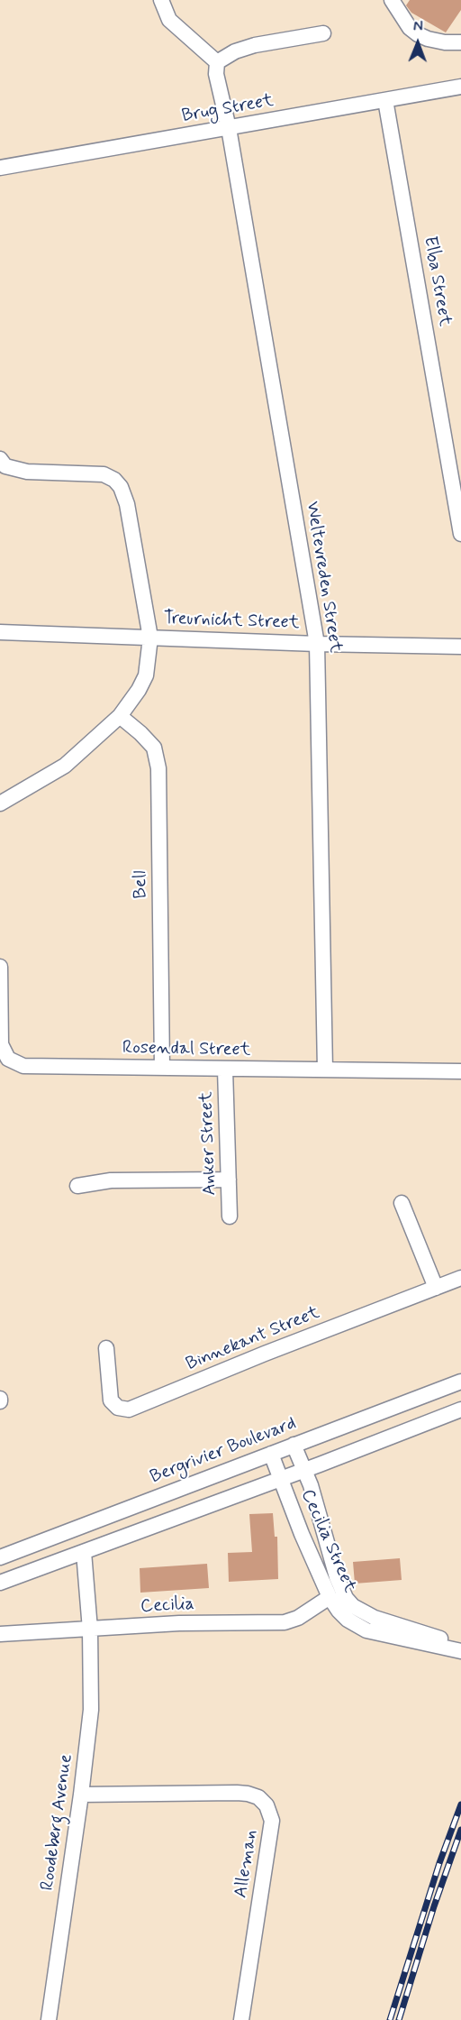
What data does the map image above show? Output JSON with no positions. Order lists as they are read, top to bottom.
{
  "streets": {
    "street": [
      "Brug Street",
      "Elba Street",
      "Weltevreden Street",
      "Treurnicht Street",
      "Bell",
      "Rosendal Street",
      "Anker Street",
      "Binnekant Street",
      "Bergrivier Boulevard",
      "Cecilia Street",
      "Cecilia",
      "Roodeberg Avenue",
      "Alleman"
    ]
  },
  "crossings": [
    ["Brug Street", "Elba Street"],
    ["Brug Street", "Weltevreden Street"],
    ["Weltevreden Street", "Treurnicht Street"],
    ["Weltevreden Street", "Rosendal Street"],
    ["Bell", "Rosendal Street"],
    ["Rosendal Street", "Anker Street"],
    ["Bergrivier Boulevard", "Cecilia Street"],
    ["Cecilia Street", "Cecilia"],
    ["Cecilia", "Roodeberg Avenue"],
    ["Roodeberg Avenue", "Alleman"]
  ],
  "north": "top"
}
